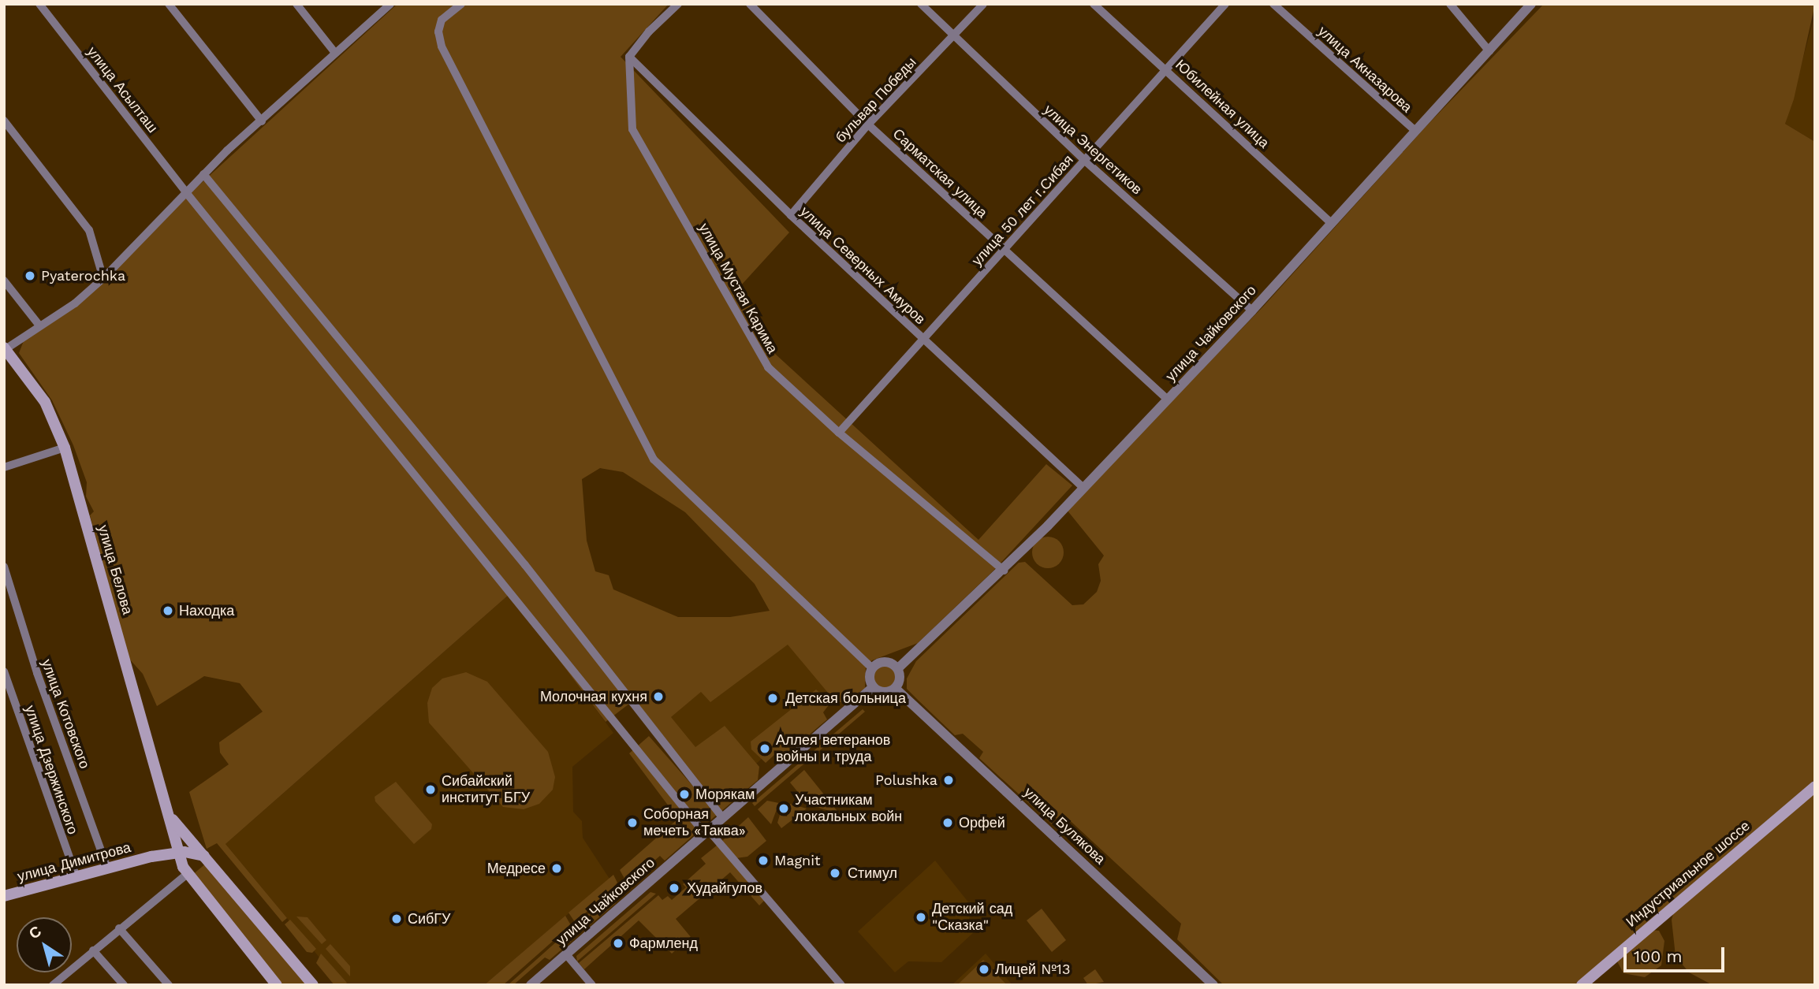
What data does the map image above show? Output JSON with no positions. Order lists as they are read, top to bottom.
{
  "streets": {
    "main road": ["улица Белова", "улица Димитрова", "Индустриальное шоссе"],
    "street": [
      "улица Акназарова",
      "улица Асылташ",
      "бульвар Победы",
      "Юбилейная улица",
      "улица Энергетиков",
      "Сарматская улица",
      "улица 50 лет г.Сибая",
      "улица Северных Амуров",
      "улица Мустая Карима",
      "улица Чайковского",
      "улица Котовского",
      "улица Дзержинского",
      "улица Булякова"
    ]
  },
  "crossings": [
    ["улица Акназарова", "улица Чайковского"],
    ["улица Асылташ", "улица Чайковского"],
    ["бульвар Победы", "улица Энергетиков"],
    ["бульвар Победы", "Сарматская улица"],
    ["бульвар Победы", "улица Северных Амуров"],
    ["Юбилейная улица", "улица 50 лет г.Сибая"],
    ["Юбилейная улица", "улица Чайковского"],
    ["улица Энергетиков", "улица 50 лет г.Сибая"],
    ["улица Энергетиков", "улица Чайковского"],
    ["Сарматская улица", "улица 50 лет г.Сибая"],
    ["Сарматская улица", "улица Чайковского"],
    ["улица 50 лет г.Сибая", "улица Северных Амуров"],
    ["улица 50 лет г.Сибая", "улица Мустая Карима"],
    ["улица Северных Амуров", "улица Мустая Карима"],
    ["улица Северных Амуров", "улица Чайковского"],
    ["улица Мустая Карима", "улица Чайковского"],
    ["улица Чайковского", "улица Булякова"],
    ["улица Белова", "улица Димитрова"],
    ["улица Котовского", "улица Димитрова"],
    ["улица Дзержинского", "улица Димитрова"]
  ],
  "places": [
    "Pyaterochka",
    "Находка",
    "Молочная кухня",
    "Детская больница",
    "Аллея ветеранов войны и труда",
    "Polushka",
    "Сибайский институт БГУ",
    "Морякам",
    "Участникам локальных войн",
    "Соборная мечеть «Таква»",
    "Орфей",
    "Magnit",
    "Медресе",
    "Стимул",
    "Худайгулов",
    "Детский сад \"Сказка\"",
    "СибГУ",
    "Фармленд",
    "Лицей №13"
  ],
  "scale_bar": "100 m",
  "north": "top left"
}
